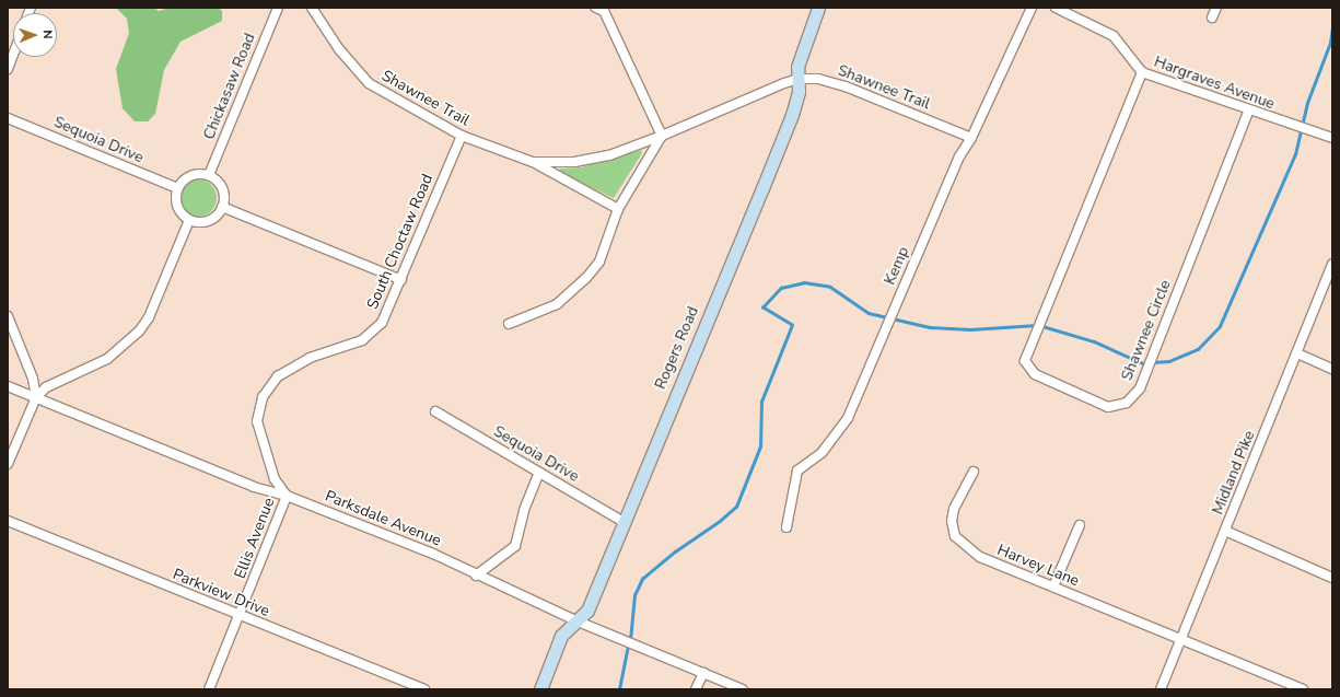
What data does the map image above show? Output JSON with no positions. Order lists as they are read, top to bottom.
{
  "streets": {
    "street": [
      "Hargraves Avenue",
      "Chickasaw Road",
      "Shawnee Trail",
      "Sequoia Drive",
      "South Choctaw Road",
      "Kemp",
      "Shawnee Circle",
      "Rogers Road",
      "Midland Pike",
      "Parksdale Avenue",
      "Ellis Avenue",
      "Harvey Lane",
      "Parkview Drive"
    ]
  },
  "crossings": [
    ["Hargraves Avenue", "Shawnee Circle"],
    ["Chickasaw Road", "Sequoia Drive"],
    ["Shawnee Trail", "South Choctaw Road"],
    ["Shawnee Trail", "Kemp"],
    ["Shawnee Trail", "Rogers Road"],
    ["Sequoia Drive", "Rogers Road"],
    ["South Choctaw Road", "Parksdale Avenue"],
    ["South Choctaw Road", "Ellis Avenue"],
    ["Rogers Road", "Parksdale Avenue"],
    ["Midland Pike", "Harvey Lane"],
    ["Parksdale Avenue", "Ellis Avenue"],
    ["Ellis Avenue", "Parkview Drive"]
  ],
  "north": "right"
}
